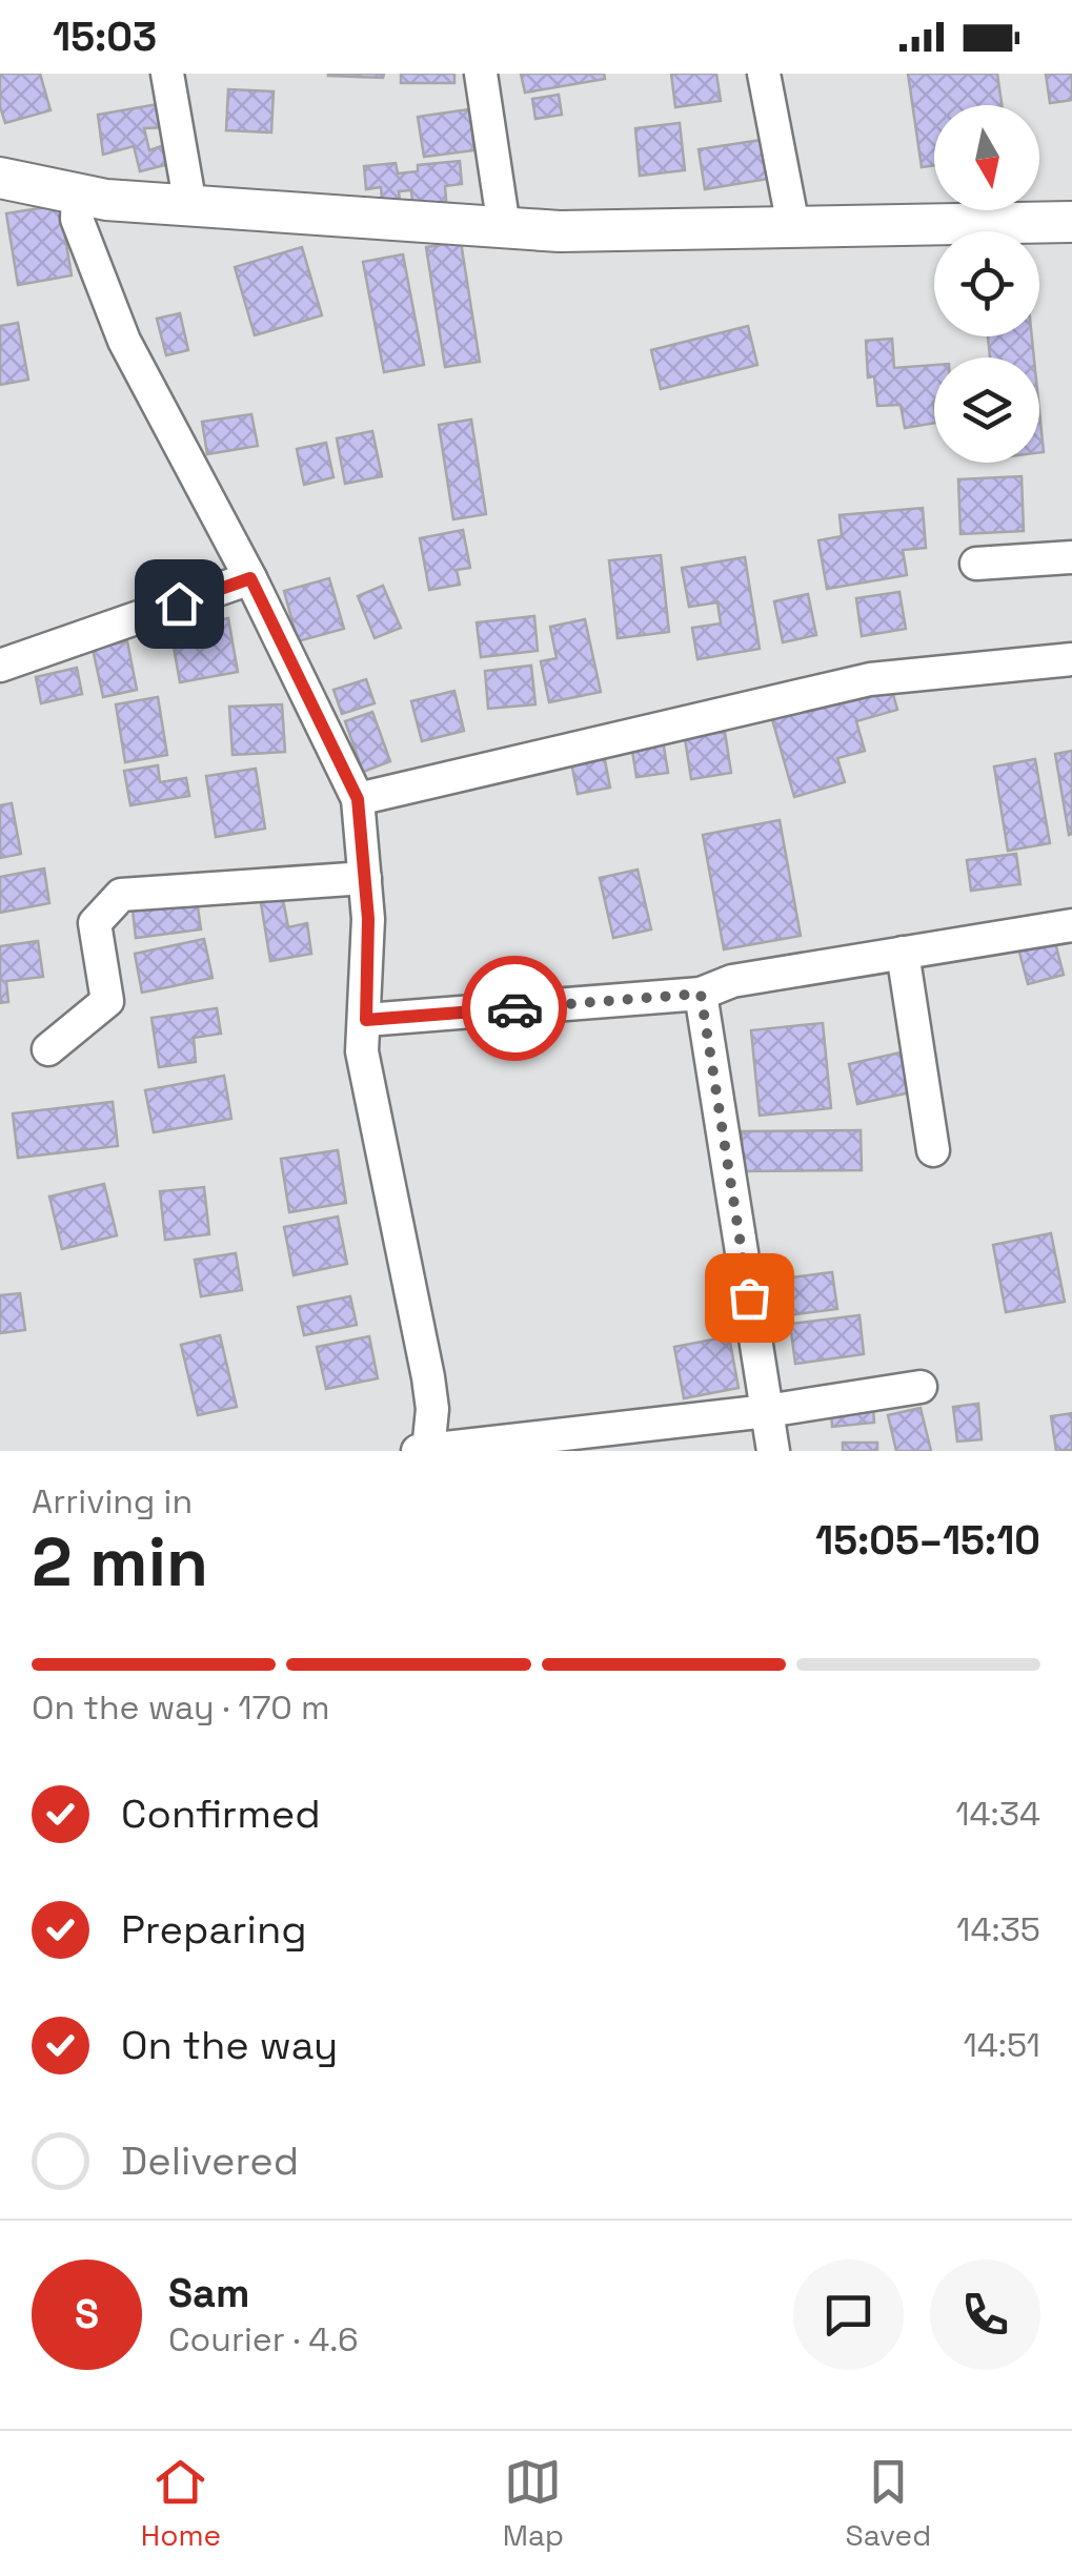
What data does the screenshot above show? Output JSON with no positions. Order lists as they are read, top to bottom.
{
  "north": "bottom",
  "page": {
    "status": "15:03",
    "heading": ["2 min", "Arriving in", "15:05–15:10"],
    "panel": ["Sam", "Courier · 4.6"],
    "bar": "On the way · 170 m",
    "list": [
      ["Confirmed", "14:34"],
      ["Preparing", "14:35"],
      ["On the way", "14:51"],
      "Delivered"
    ],
    "round": "S",
    "tabs": ["Home", "Map", "Saved"]
  }
}
